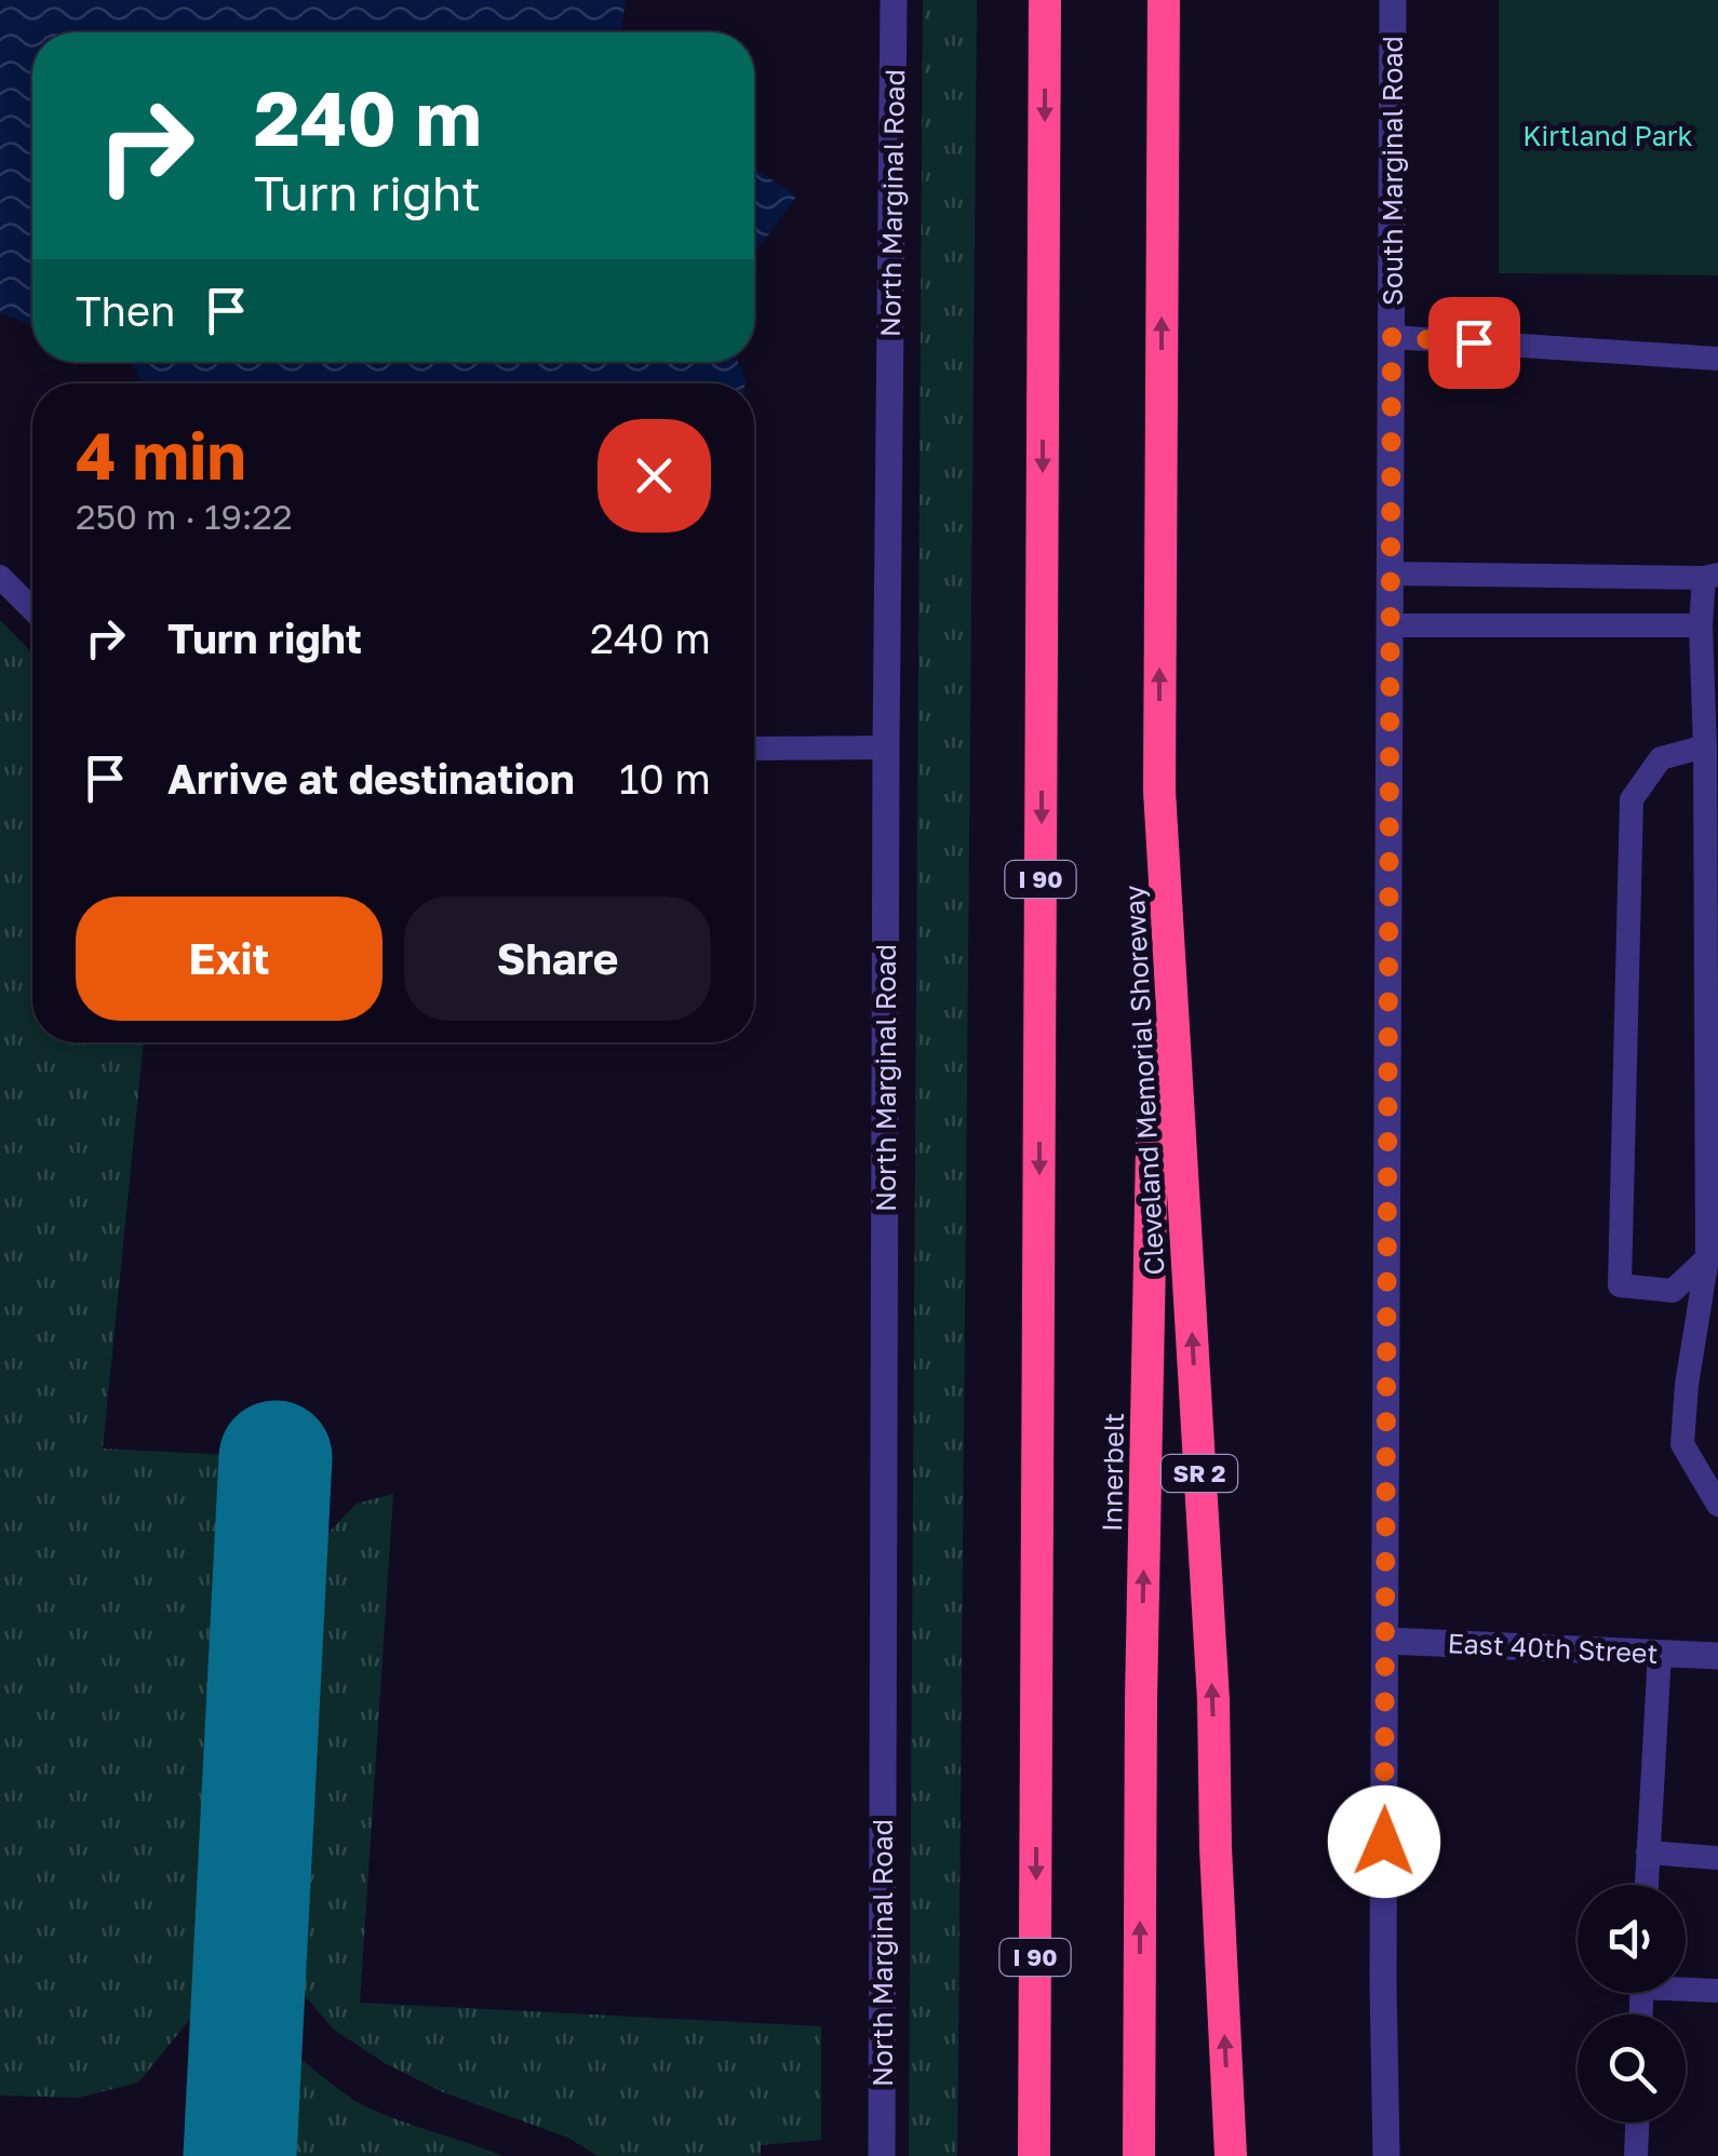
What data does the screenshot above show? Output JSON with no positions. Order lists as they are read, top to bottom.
{
  "streets": {
    "highway": [
      "I 90",
      "Cleveland Memorial Shoreway",
      "Innerbelt",
      "SR 2"
    ],
    "street": ["South Marginal Road", "North Marginal Road", "East 40th Street"]
  },
  "crossings": [
    ["South Marginal Road", "East 40th Street"],
    ["Cleveland Memorial Shoreway", "Innerbelt"]
  ],
  "parks": ["Kirtland Park"],
  "page": {
    "turn": ["240 m", "Turn right"],
    "then": "Then",
    "heading": ["4 min", "250 m · 19:22"],
    "list": [
      {
        "name": "Turn right",
        "value": "240 m"
      },
      {
        "name": "Arrive at destination",
        "value": "10 m"
      }
    ],
    "buttons": ["Exit", "Share"]
  }
}
